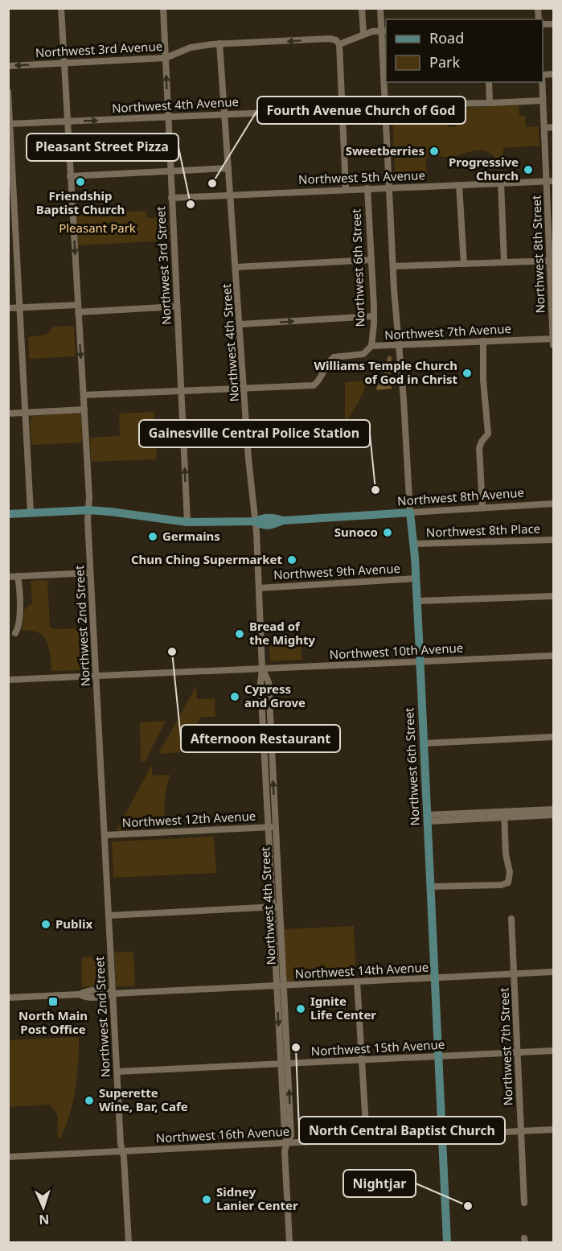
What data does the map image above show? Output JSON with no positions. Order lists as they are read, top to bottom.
{
  "streets": {
    "main road": ["Northwest 6th Street", "Northwest 8th Avenue"],
    "street": [
      "Northwest 3rd Avenue",
      "Northwest 4th Avenue",
      "Northwest 5th Avenue",
      "Northwest 8th Street",
      "Northwest 3rd Street",
      "Northwest 7th Avenue",
      "Northwest 4th Street",
      "Northwest 8th Place",
      "Northwest 9th Avenue",
      "Northwest 2nd Street",
      "Northwest 10th Avenue",
      "Northwest 12th Avenue",
      "Northwest 14th Avenue",
      "Northwest 7th Street",
      "Northwest 15th Avenue",
      "Northwest 16th Avenue"
    ]
  },
  "crossings": [
    ["Northwest 3rd Avenue", "Northwest 3rd Street"],
    ["Northwest 3rd Avenue", "Northwest 4th Street"],
    ["Northwest 3rd Avenue", "Northwest 2nd Street"],
    ["Northwest 4th Avenue", "Northwest 3rd Street"],
    ["Northwest 4th Avenue", "Northwest 4th Street"],
    ["Northwest 4th Avenue", "Northwest 2nd Street"],
    ["Northwest 5th Avenue", "Northwest 8th Street"],
    ["Northwest 5th Avenue", "Northwest 3rd Street"],
    ["Northwest 5th Avenue", "Northwest 6th Street"],
    ["Northwest 5th Avenue", "Northwest 4th Street"],
    ["Northwest 8th Street", "Northwest 7th Avenue"],
    ["Northwest 3rd Street", "Northwest 8th Avenue"],
    ["Northwest 6th Street", "Northwest 7th Avenue"],
    ["Northwest 6th Street", "Northwest 8th Avenue"],
    ["Northwest 6th Street", "Northwest 8th Place"],
    ["Northwest 6th Street", "Northwest 9th Avenue"],
    ["Northwest 6th Street", "Northwest 10th Avenue"],
    ["Northwest 6th Street", "Northwest 14th Avenue"],
    ["Northwest 6th Street", "Northwest 15th Avenue"],
    ["Northwest 6th Street", "Northwest 16th Avenue"],
    ["Northwest 7th Avenue", "Northwest 4th Street"],
    ["Northwest 4th Street", "Northwest 8th Avenue"],
    ["Northwest 4th Street", "Northwest 9th Avenue"],
    ["Northwest 4th Street", "Northwest 10th Avenue"],
    ["Northwest 4th Street", "Northwest 12th Avenue"],
    ["Northwest 4th Street", "Northwest 14th Avenue"],
    ["Northwest 4th Street", "Northwest 15th Avenue"],
    ["Northwest 4th Street", "Northwest 16th Avenue"],
    ["Northwest 8th Avenue", "Northwest 2nd Street"],
    ["Northwest 2nd Street", "Northwest 10th Avenue"],
    ["Northwest 2nd Street", "Northwest 12th Avenue"],
    ["Northwest 2nd Street", "Northwest 14th Avenue"],
    ["Northwest 2nd Street", "Northwest 15th Avenue"],
    ["Northwest 2nd Street", "Northwest 16th Avenue"],
    ["Northwest 14th Avenue", "Northwest 7th Street"],
    ["Northwest 7th Street", "Northwest 15th Avenue"],
    ["Northwest 7th Street", "Northwest 16th Avenue"]
  ],
  "one_way": ["Northwest 3rd Avenue", "Northwest 3rd Street"],
  "parks": ["Pleasant Park"],
  "places": {
    "other": [
      "Sweetberries",
      "Progressive Church",
      "Friendship Baptist Church",
      "Fourth Avenue Church of God",
      "Pleasant Street Pizza",
      "Williams Temple Church of God in Christ",
      "Gainesville Central Police Station",
      "Sunoco",
      "Germains",
      "Chun Ching Supermarket",
      "Bread of the Mighty",
      "Afternoon Restaurant",
      "Cypress and Grove",
      "Publix",
      "Ignite Life Center",
      "North Central Baptist Church",
      "Superette Wine, Bar, Cafe",
      "Sidney Lanier Center",
      "Nightjar"
    ],
    "transit": ["North Main Post Office"]
  },
  "legend": ["Road", "Park"],
  "north": "bottom"
}
